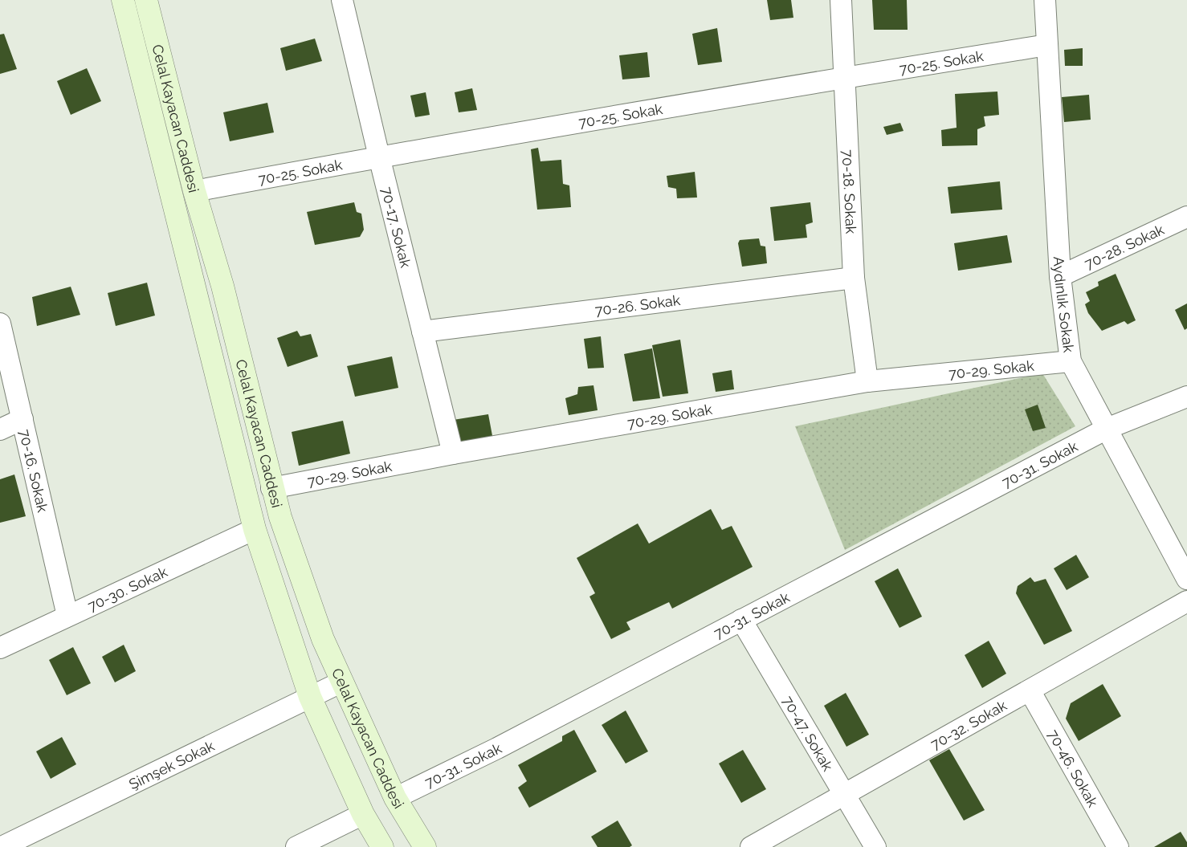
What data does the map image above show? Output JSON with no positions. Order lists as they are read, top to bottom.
{
  "streets": {
    "street": [
      "70-25. Sokak",
      "Celal Kayacan Caddesi",
      "70-18. Sokak",
      "70-17. Sokak",
      "70-28. Sokak",
      "Aydınlık Sokak",
      "70-26. Sokak",
      "70-29. Sokak",
      "70-31. Sokak",
      "70-16. Sokak",
      "70-30. Sokak",
      "70-32. Sokak",
      "70-47. Sokak",
      "Şimşek Sokak",
      "70-46. Sokak"
    ]
  },
  "crossings": [
    ["70-25. Sokak", "Celal Kayacan Caddesi"],
    ["70-25. Sokak", "70-18. Sokak"],
    ["70-25. Sokak", "70-17. Sokak"],
    ["70-25. Sokak", "Aydınlık Sokak"],
    ["Celal Kayacan Caddesi", "70-29. Sokak"],
    ["Celal Kayacan Caddesi", "70-31. Sokak"],
    ["Celal Kayacan Caddesi", "70-30. Sokak"],
    ["Celal Kayacan Caddesi", "Şimşek Sokak"],
    ["70-18. Sokak", "70-26. Sokak"],
    ["70-18. Sokak", "70-29. Sokak"],
    ["70-17. Sokak", "70-26. Sokak"],
    ["70-17. Sokak", "70-29. Sokak"],
    ["70-28. Sokak", "Aydınlık Sokak"],
    ["Aydınlık Sokak", "70-29. Sokak"],
    ["Aydınlık Sokak", "70-31. Sokak"],
    ["70-31. Sokak", "70-47. Sokak"],
    ["70-16. Sokak", "70-30. Sokak"],
    ["70-32. Sokak", "70-47. Sokak"],
    ["70-32. Sokak", "70-46. Sokak"]
  ]
}
